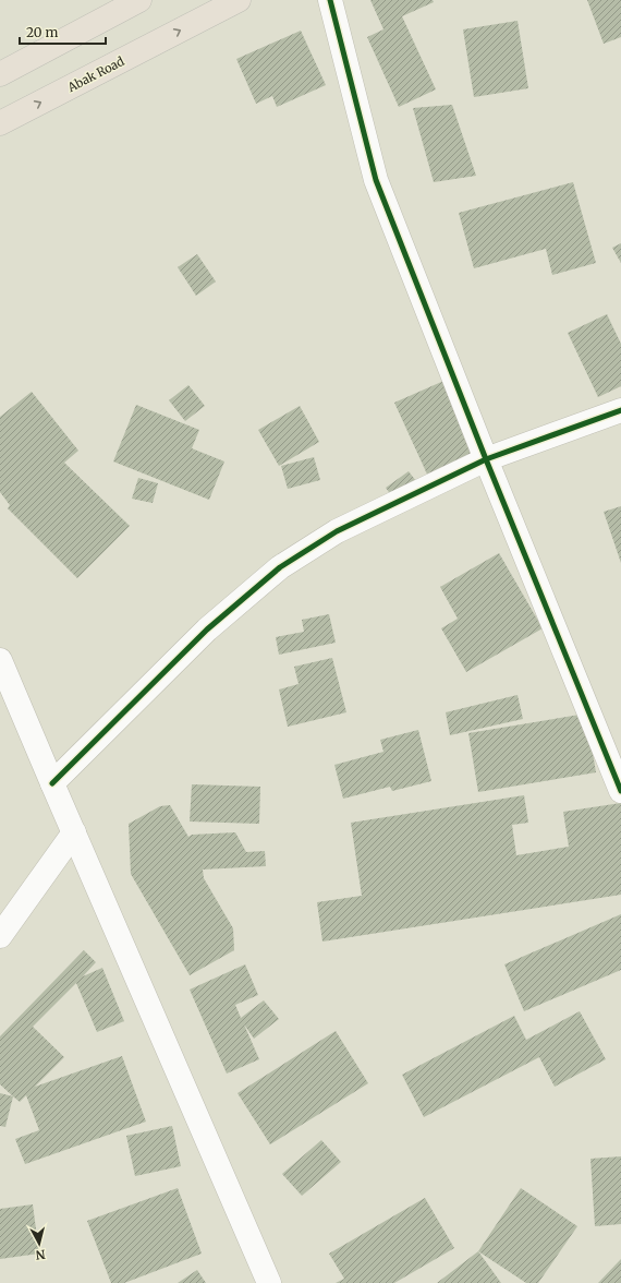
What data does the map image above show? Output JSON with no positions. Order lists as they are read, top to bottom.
{
  "streets": {
    "highway": ["Abak Road"]
  },
  "scale_bar": "20 m",
  "north": "bottom"
}
